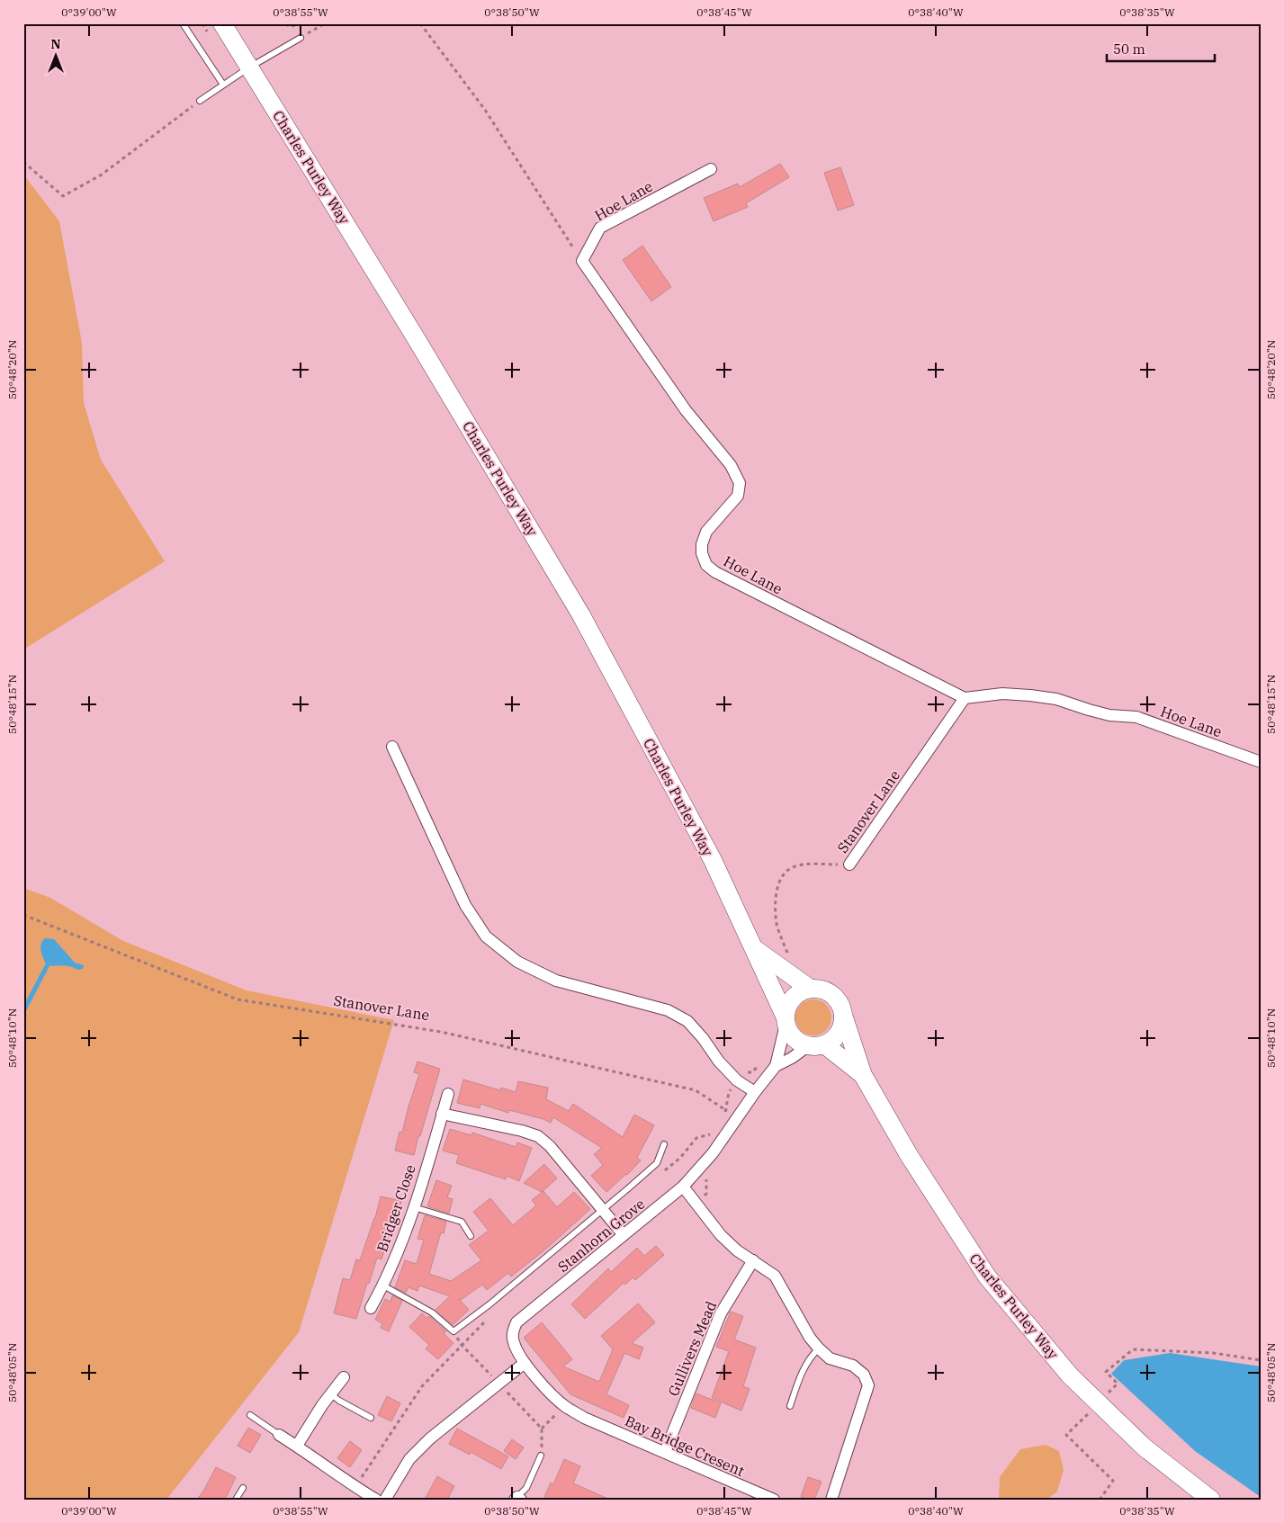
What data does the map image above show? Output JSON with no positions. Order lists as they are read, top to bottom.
{
  "streets": {
    "main road": ["Charles Purley Way"],
    "street": [
      "Hoe Lane",
      "Stanover Lane",
      "Bridger Close",
      "Stanhorn Grove",
      "Gullivers Mead",
      "Bay Bridge Cresent"
    ]
  },
  "crossings": [
    ["Charles Purley Way", "Stanover Lane"],
    ["Charles Purley Way", "Stanhorn Grove"],
    ["Hoe Lane", "Stanover Lane"],
    ["Stanover Lane", "Stanhorn Grove"],
    ["Stanhorn Grove", "Bay Bridge Cresent"],
    ["Gullivers Mead", "Bay Bridge Cresent"]
  ],
  "scale_bar": "50 m",
  "north": "top",
  "coordinates": [
    "0°39'00\"W",
    "0°38'55\"W",
    "0°38'50\"W",
    "0°38'45\"W",
    "0°38'40\"W",
    "0°38'35\"W",
    "50°48'20\"N",
    "50°48'15\"N",
    "50°48'10\"N",
    "50°48'05\"N"
  ]
}
